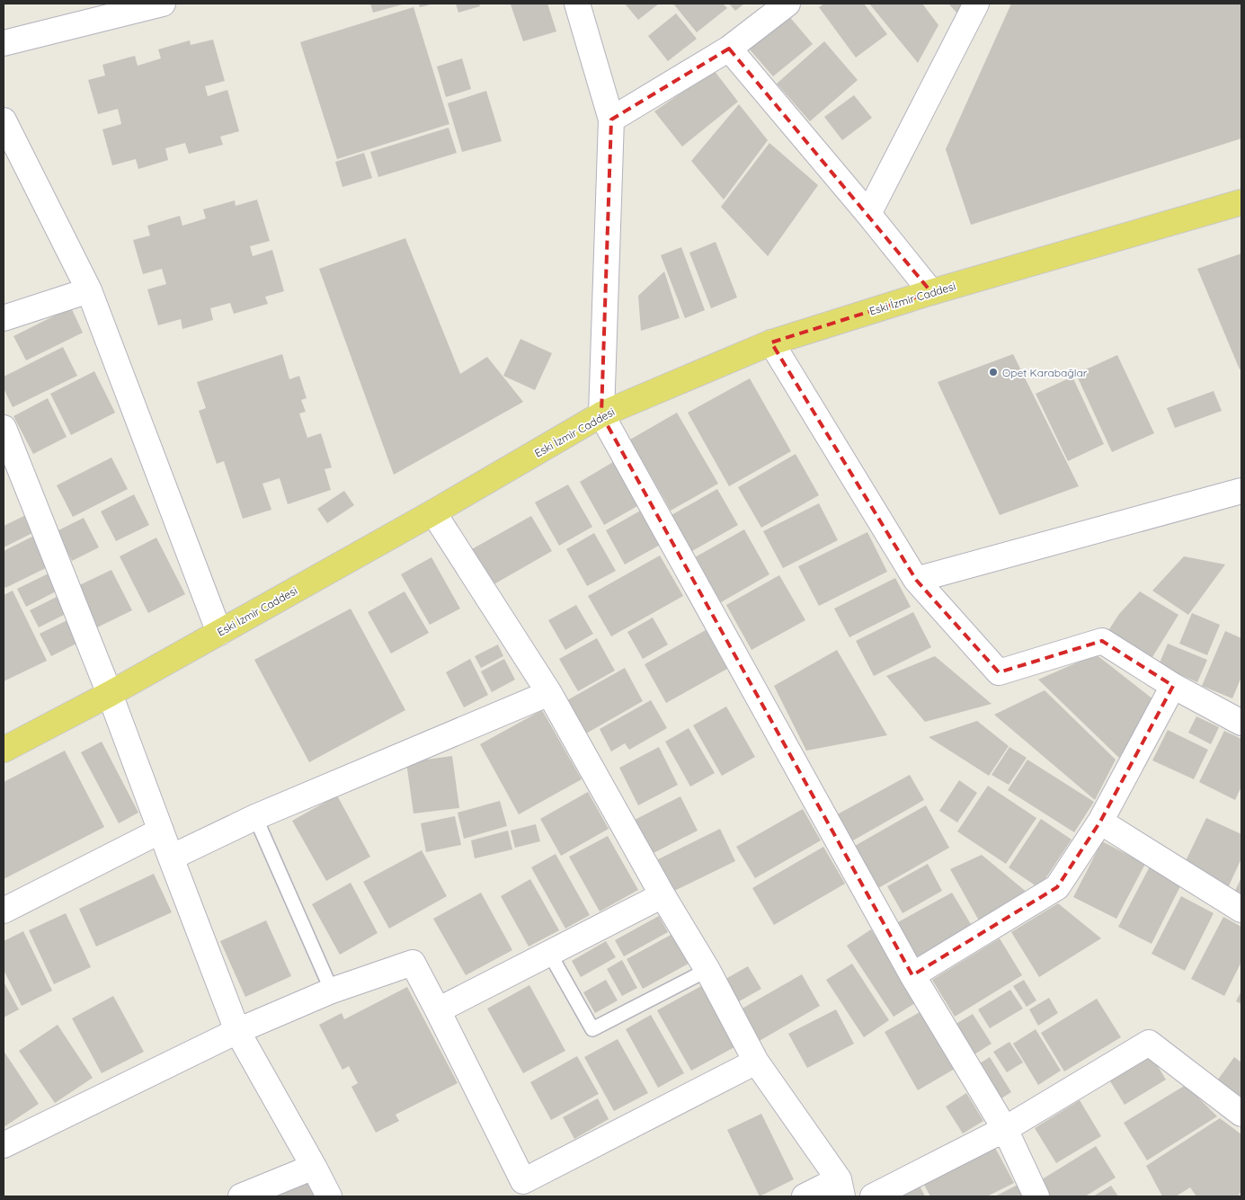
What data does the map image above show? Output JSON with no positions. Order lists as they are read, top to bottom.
{
  "streets": {
    "main road": ["Eski İzmir Caddesi"]
  },
  "places": ["Opet Karabağlar"]
}
